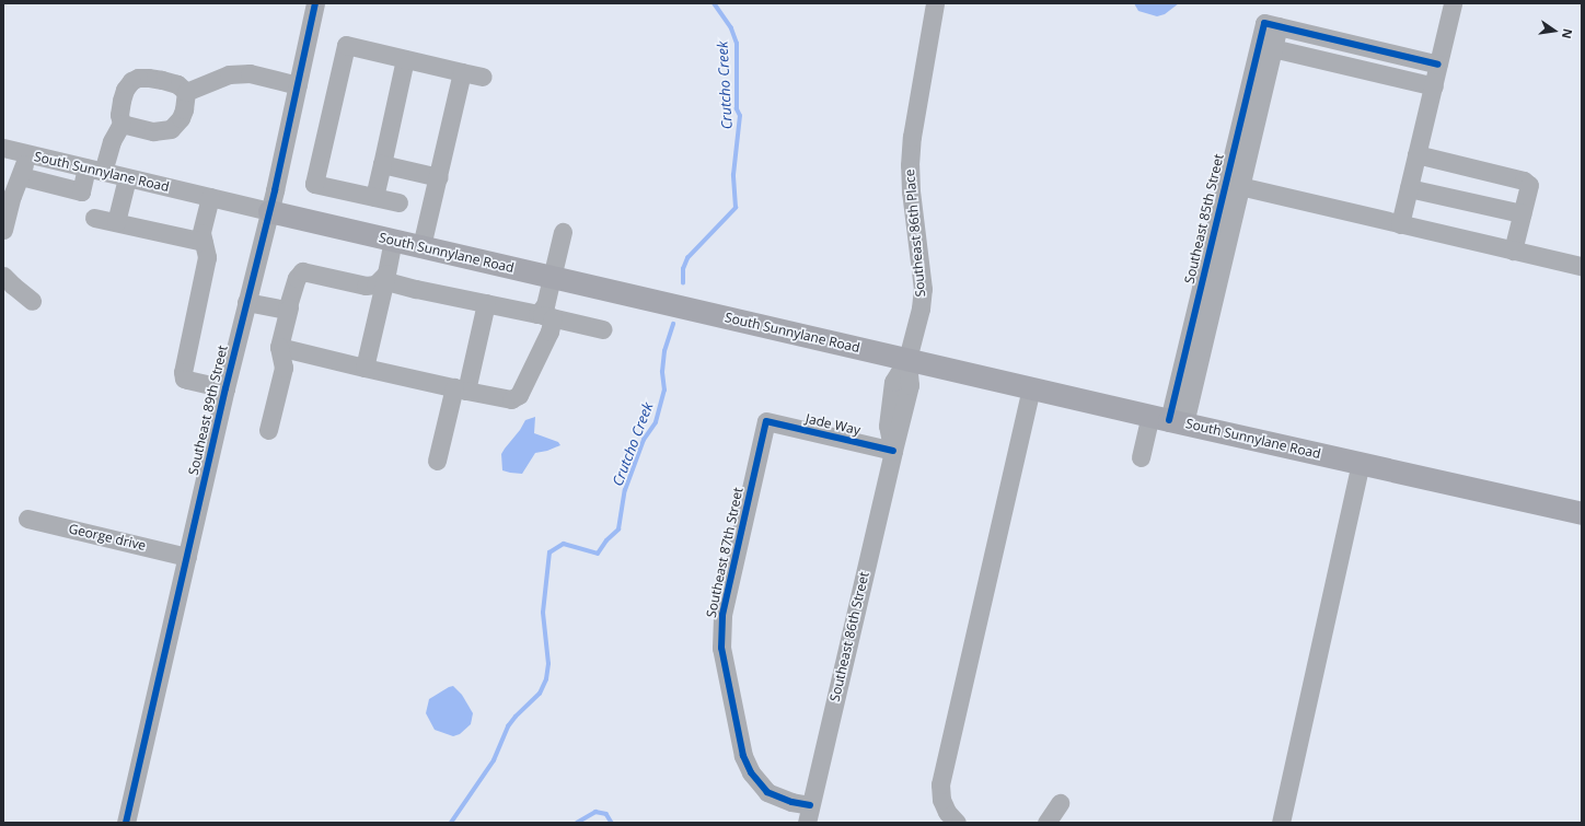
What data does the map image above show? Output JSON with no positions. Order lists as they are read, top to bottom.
{
  "streets": {
    "main road": ["South Sunnylane Road"],
    "street": [
      "Southeast 86th Place",
      "Southeast 89th Street",
      "Jade Way",
      "George drive",
      "Southeast 87th Street",
      "Southeast 86th Street"
    ],
    "cycle path": ["Southeast 85th Street"]
  },
  "crossings": [
    ["South Sunnylane Road", "Southeast 86th Place"],
    ["South Sunnylane Road", "Southeast 89th Street"],
    ["South Sunnylane Road", "Southeast 86th Street"],
    ["Southeast 86th Place", "Southeast 86th Street"],
    ["Southeast 89th Street", "George drive"],
    ["Jade Way", "Southeast 87th Street"],
    ["Jade Way", "Southeast 86th Street"],
    ["Southeast 87th Street", "Southeast 86th Street"]
  ],
  "water": ["Crutcho Creek"],
  "north": "right"
}
